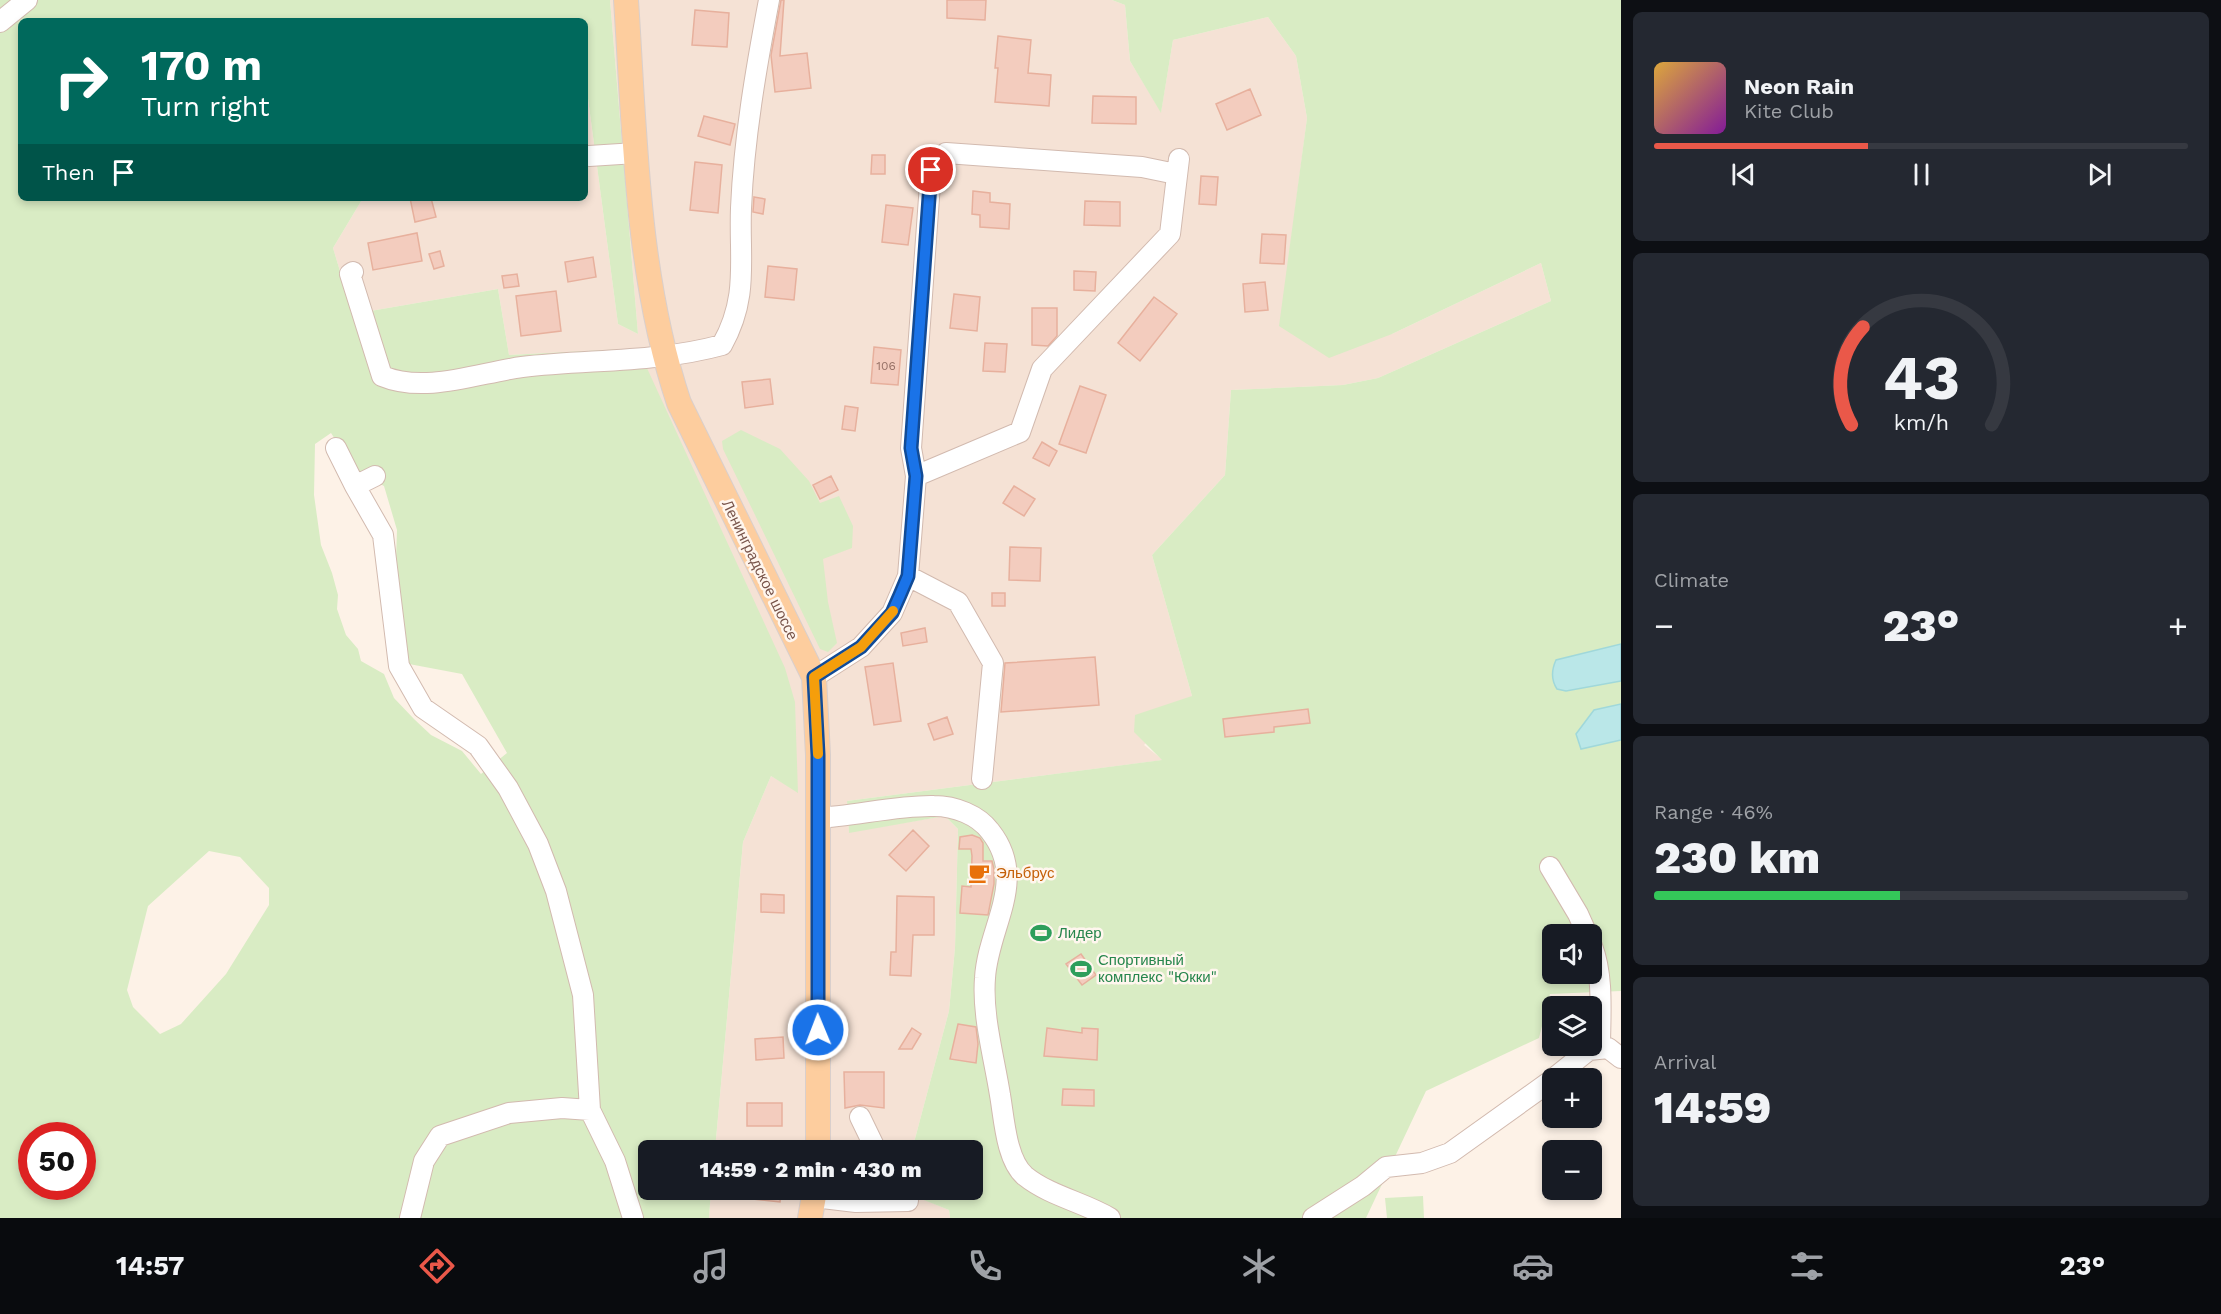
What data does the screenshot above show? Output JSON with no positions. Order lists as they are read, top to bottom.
{
  "streets": {
    "main road": ["Ленинградское шоссе"]
  },
  "places": {
    "cafe": ["Эльбрус"],
    "sports": ["Лидер", "Спортивный комплекс \"Юкки\""]
  },
  "house_numbers": ["106"],
  "page": {
    "turn": ["170 m", "Turn right"],
    "song": ["Neon Rain", "Kite Club"],
    "then": "Then",
    "tile": [
      "Climate",
      ["Range · 46%", "230 km"],
      ["Arrival", "14:59"]
    ],
    "heat": ["−", "23°", "+"],
    "map_buttons": ["+", "−"],
    "limit": "50",
    "trip": "14:59 · 2 min · 430 m",
    "tabs": ["14:57", "23°"],
    "gauge": ["43", "km/h"]
  }
}
